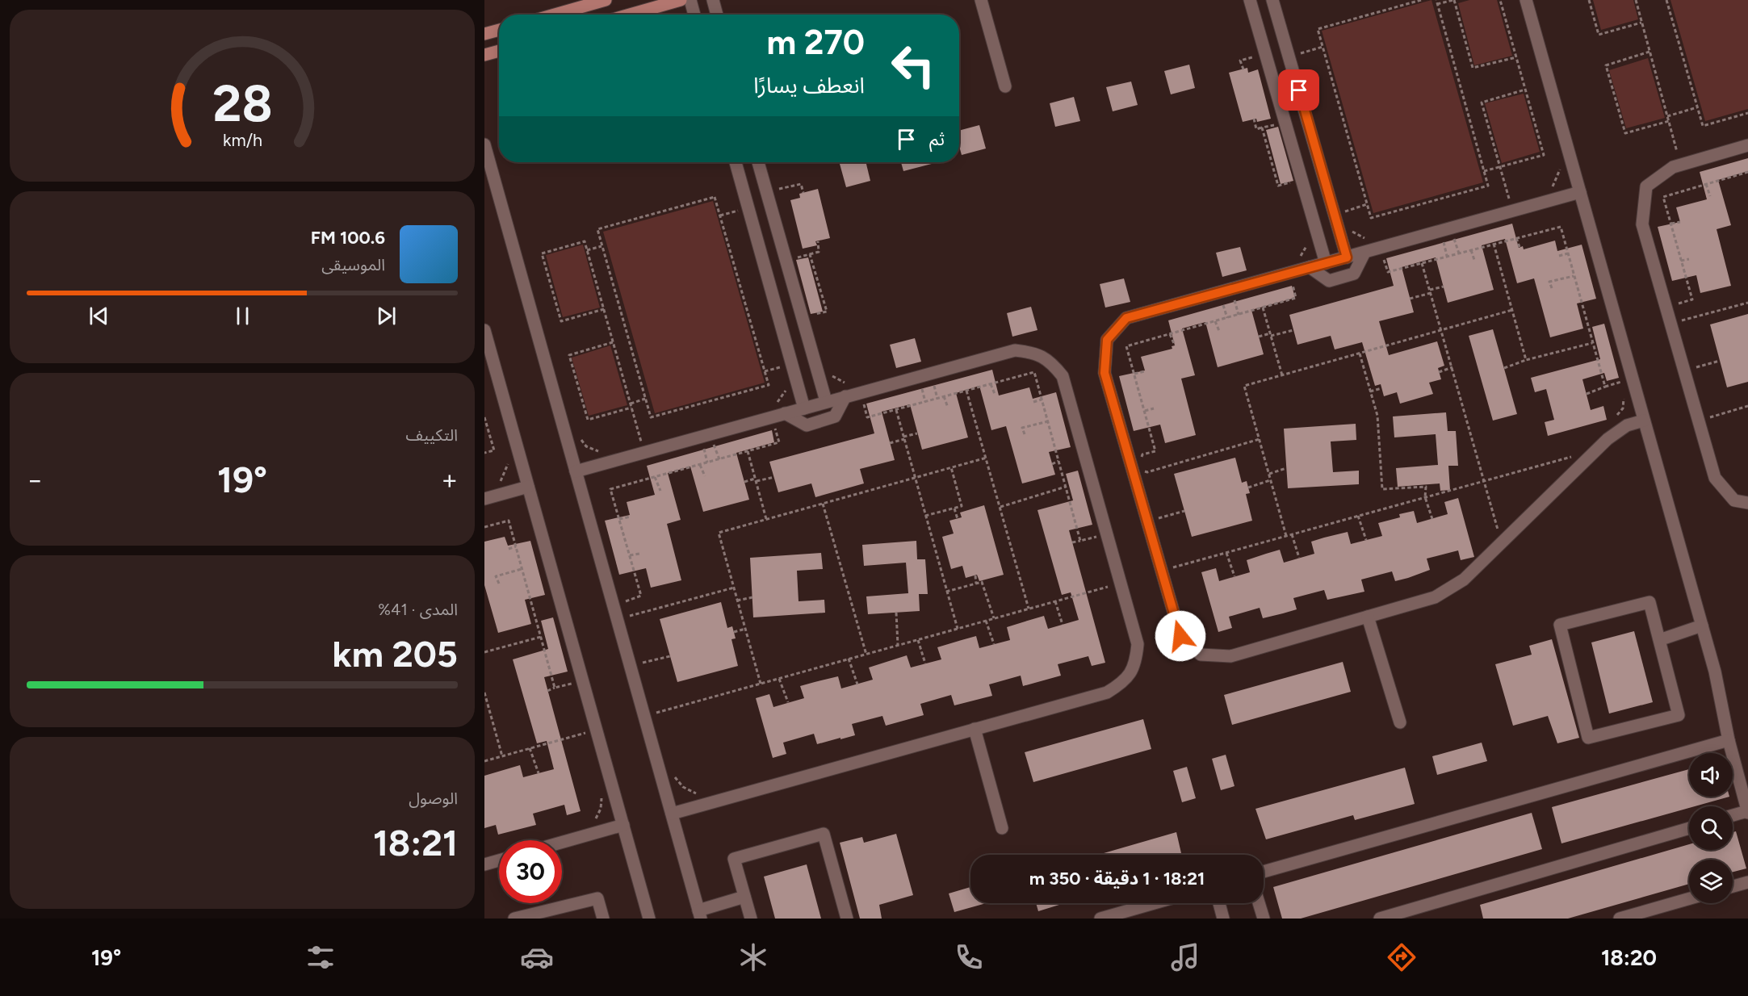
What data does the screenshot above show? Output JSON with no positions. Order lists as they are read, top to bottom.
{
  "page": {
    "turn": ["270 m", "انعطف يسارًا"],
    "then": "ثم",
    "song": ["100.6 FM", "الموسيقى"],
    "tile": [
      "التكييف",
      ["المدى · 41%", "205 km"],
      ["الوصول", "18:21"]
    ],
    "heat": ["−", "19°", "+"],
    "limit": "30",
    "trip": "18:21 · 1 دقيقة · 350 m",
    "tabs": ["18:20", "19°"],
    "gauge": ["28", "km/h"]
  }
}
